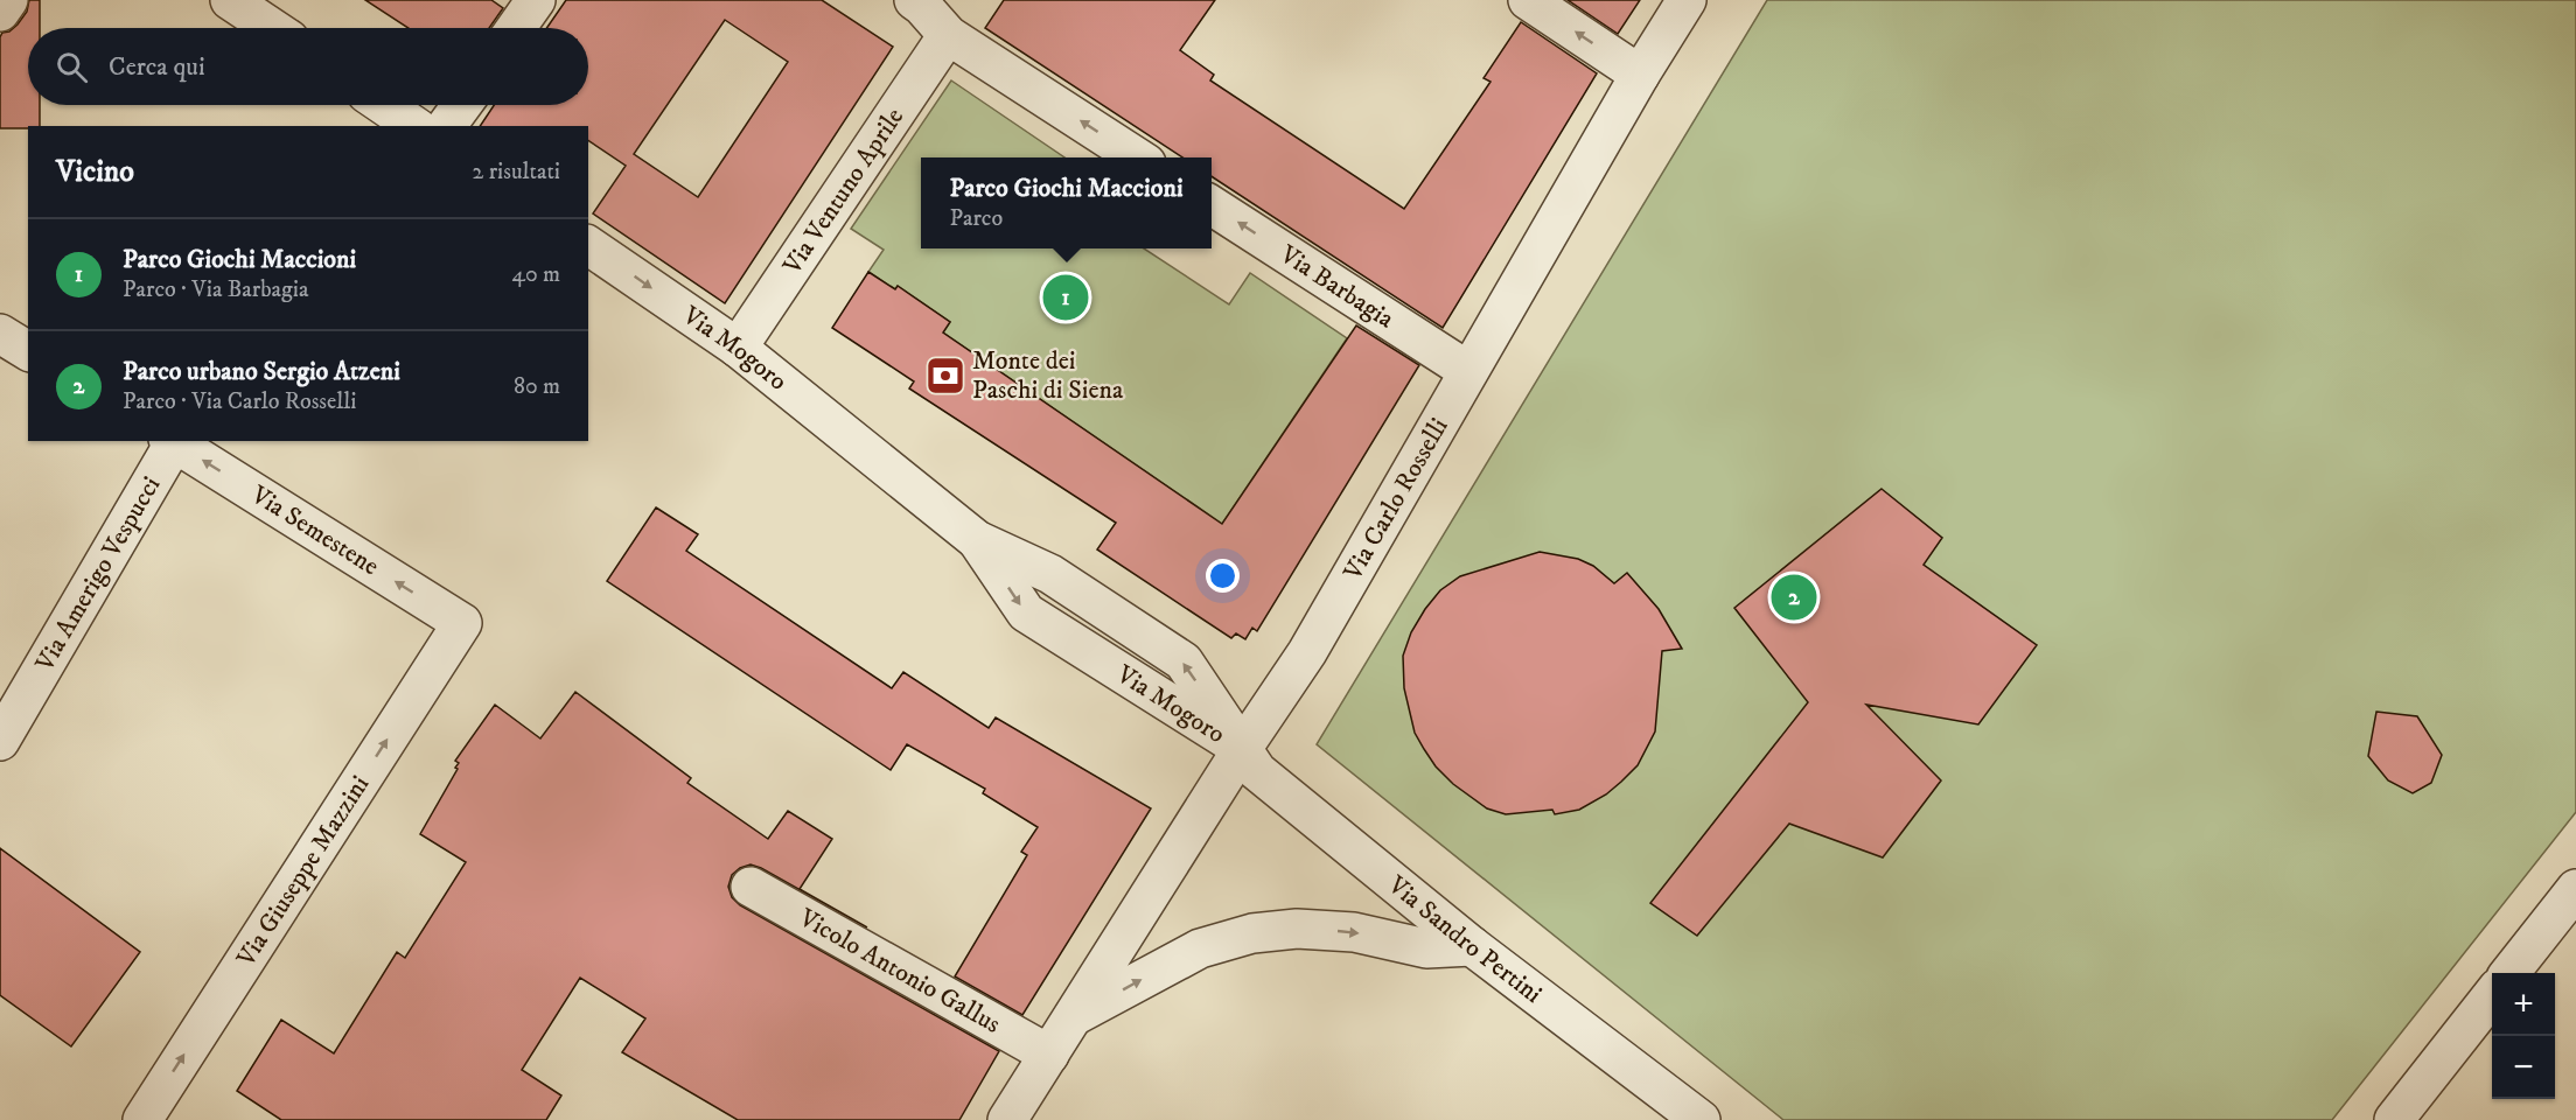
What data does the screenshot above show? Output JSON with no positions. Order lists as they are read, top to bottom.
{
  "streets": {
    "street": [
      "Via Ventuno Aprile",
      "Via Barbagia",
      "Via Mogoro",
      "Via Carlo Rosselli",
      "Via Semestene",
      "Via Amerigo Vespucci",
      "Via Giuseppe Mazzini",
      "Via Sandro Pertini",
      "Vicolo Antonio Gallus"
    ]
  },
  "crossings": [
    ["Via Ventuno Aprile", "Via Mogoro"],
    ["Via Barbagia", "Via Carlo Rosselli"],
    ["Via Mogoro", "Via Carlo Rosselli"],
    ["Via Mogoro", "Via Sandro Pertini"],
    ["Via Carlo Rosselli", "Via Sandro Pertini"],
    ["Via Carlo Rosselli", "Vicolo Antonio Gallus"],
    ["Via Semestene", "Via Amerigo Vespucci"],
    ["Via Semestene", "Via Giuseppe Mazzini"]
  ],
  "one_way": ["Via Semestene", "Via Giuseppe Mazzini"],
  "places": {
    "bank": ["Monte dei Paschi di Siena"]
  },
  "page": {
    "search": "Cerca qui",
    "heading": ["Vicino", "2 risultati"],
    "popup": ["Parco Giochi Maccioni", "Parco"],
    "list": [
      {
        "mark": "1",
        "name": "Parco Giochi Maccioni",
        "note": "Parco · Via Barbagia",
        "value": "40 m"
      },
      {
        "mark": "2",
        "name": "Parco urbano Sergio Atzeni",
        "note": "Parco · Via Carlo Rosselli",
        "value": "80 m"
      }
    ],
    "pins": ["1", "2"],
    "map_buttons": ["+", "−"]
  }
}
